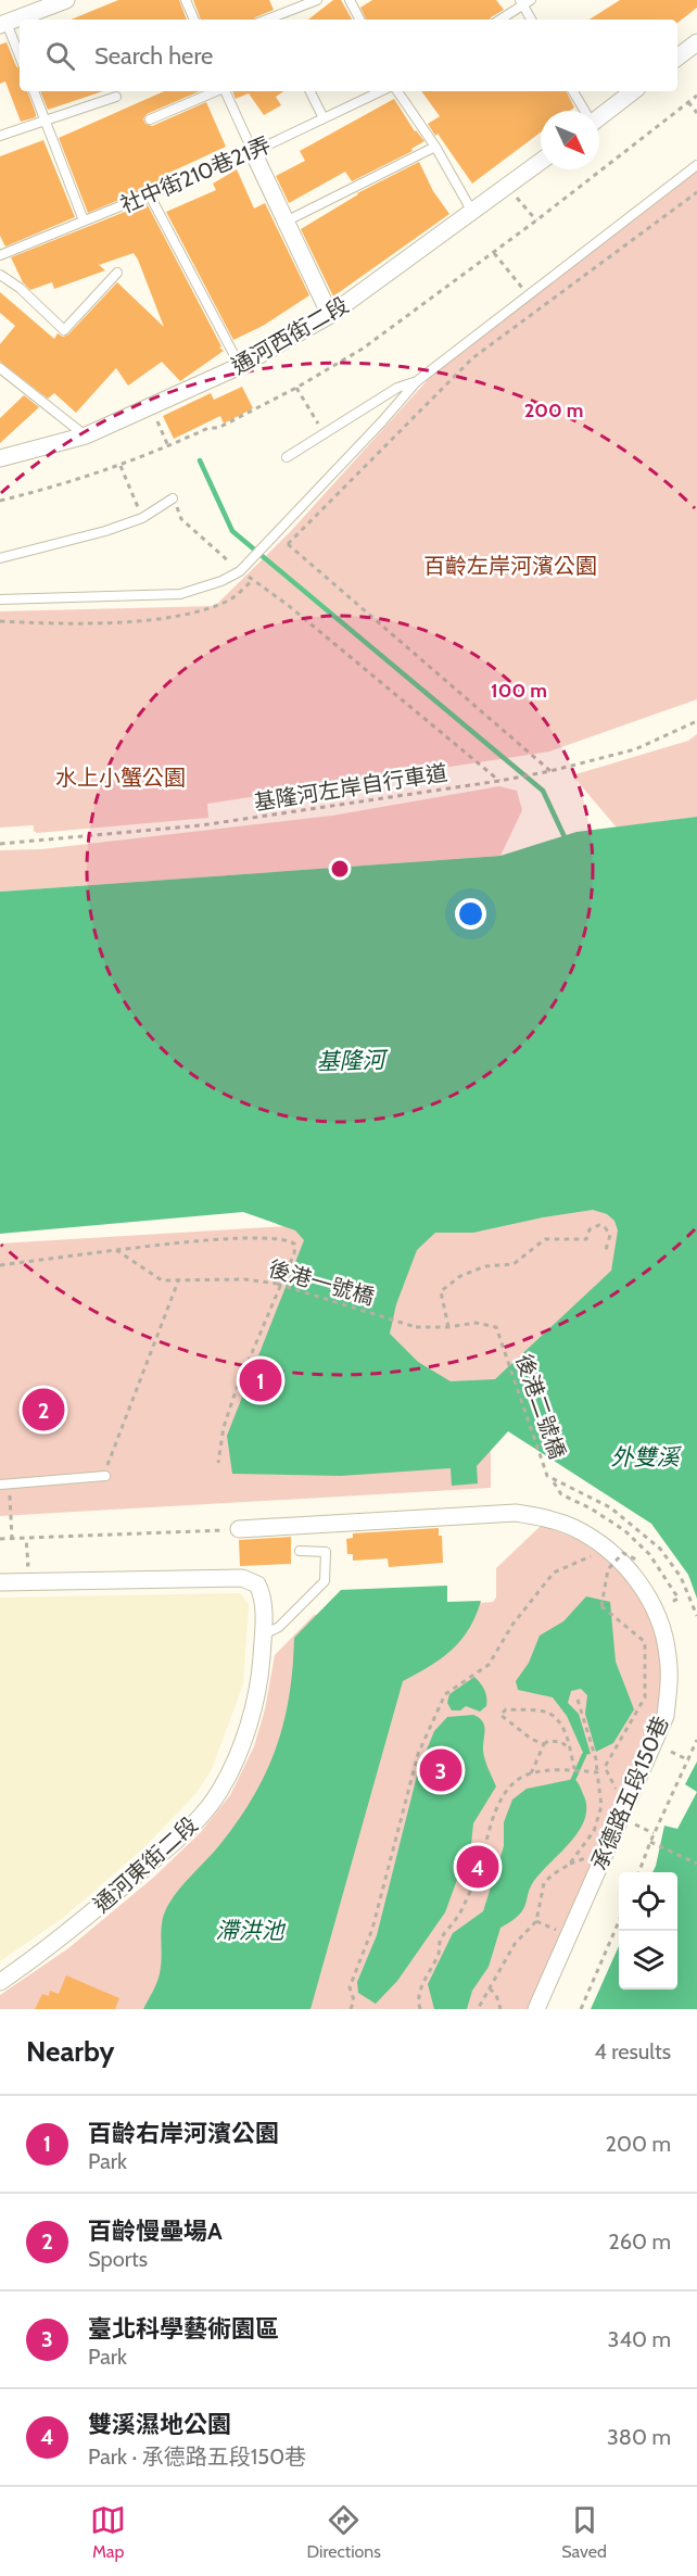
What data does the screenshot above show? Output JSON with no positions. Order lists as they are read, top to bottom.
{
  "streets": {
    "street": ["通河西街二段", "承德路五段150巷", "通河東街二段"],
    "lane": ["社中街210巷21弄"],
    "path": ["基隆河左岸自行車道", "後港一號橋", "後港二號橋"]
  },
  "crossings": [
    ["後港一號橋", "後港二號橋"]
  ],
  "water": ["基隆河", "外雙溪", "滯洪池"],
  "parks": ["百齡左岸河濱公園", "水上小蟹公園"],
  "north": "bottom right",
  "page": {
    "search": "Search here",
    "pins": [
      "1",
      "2",
      "3",
      "4"
    ],
    "heading": ["Nearby", "4 results"],
    "list": [
      {
        "mark": "1",
        "name": "百齡右岸河濱公園",
        "note": "Park",
        "value": "200 m"
      },
      {
        "mark": "2",
        "name": "百齡慢壘場A",
        "note": "Sports",
        "value": "260 m"
      },
      {
        "mark": "3",
        "name": "臺北科學藝術園區",
        "note": "Park",
        "value": "340 m"
      },
      {
        "mark": "4",
        "name": "雙溪濕地公園",
        "note": "Park · 承德路五段150巷",
        "value": "380 m"
      }
    ],
    "nav": ["Map", "Directions", "Saved"]
  },
  "rings": ["200 m", "100 m"]
}
